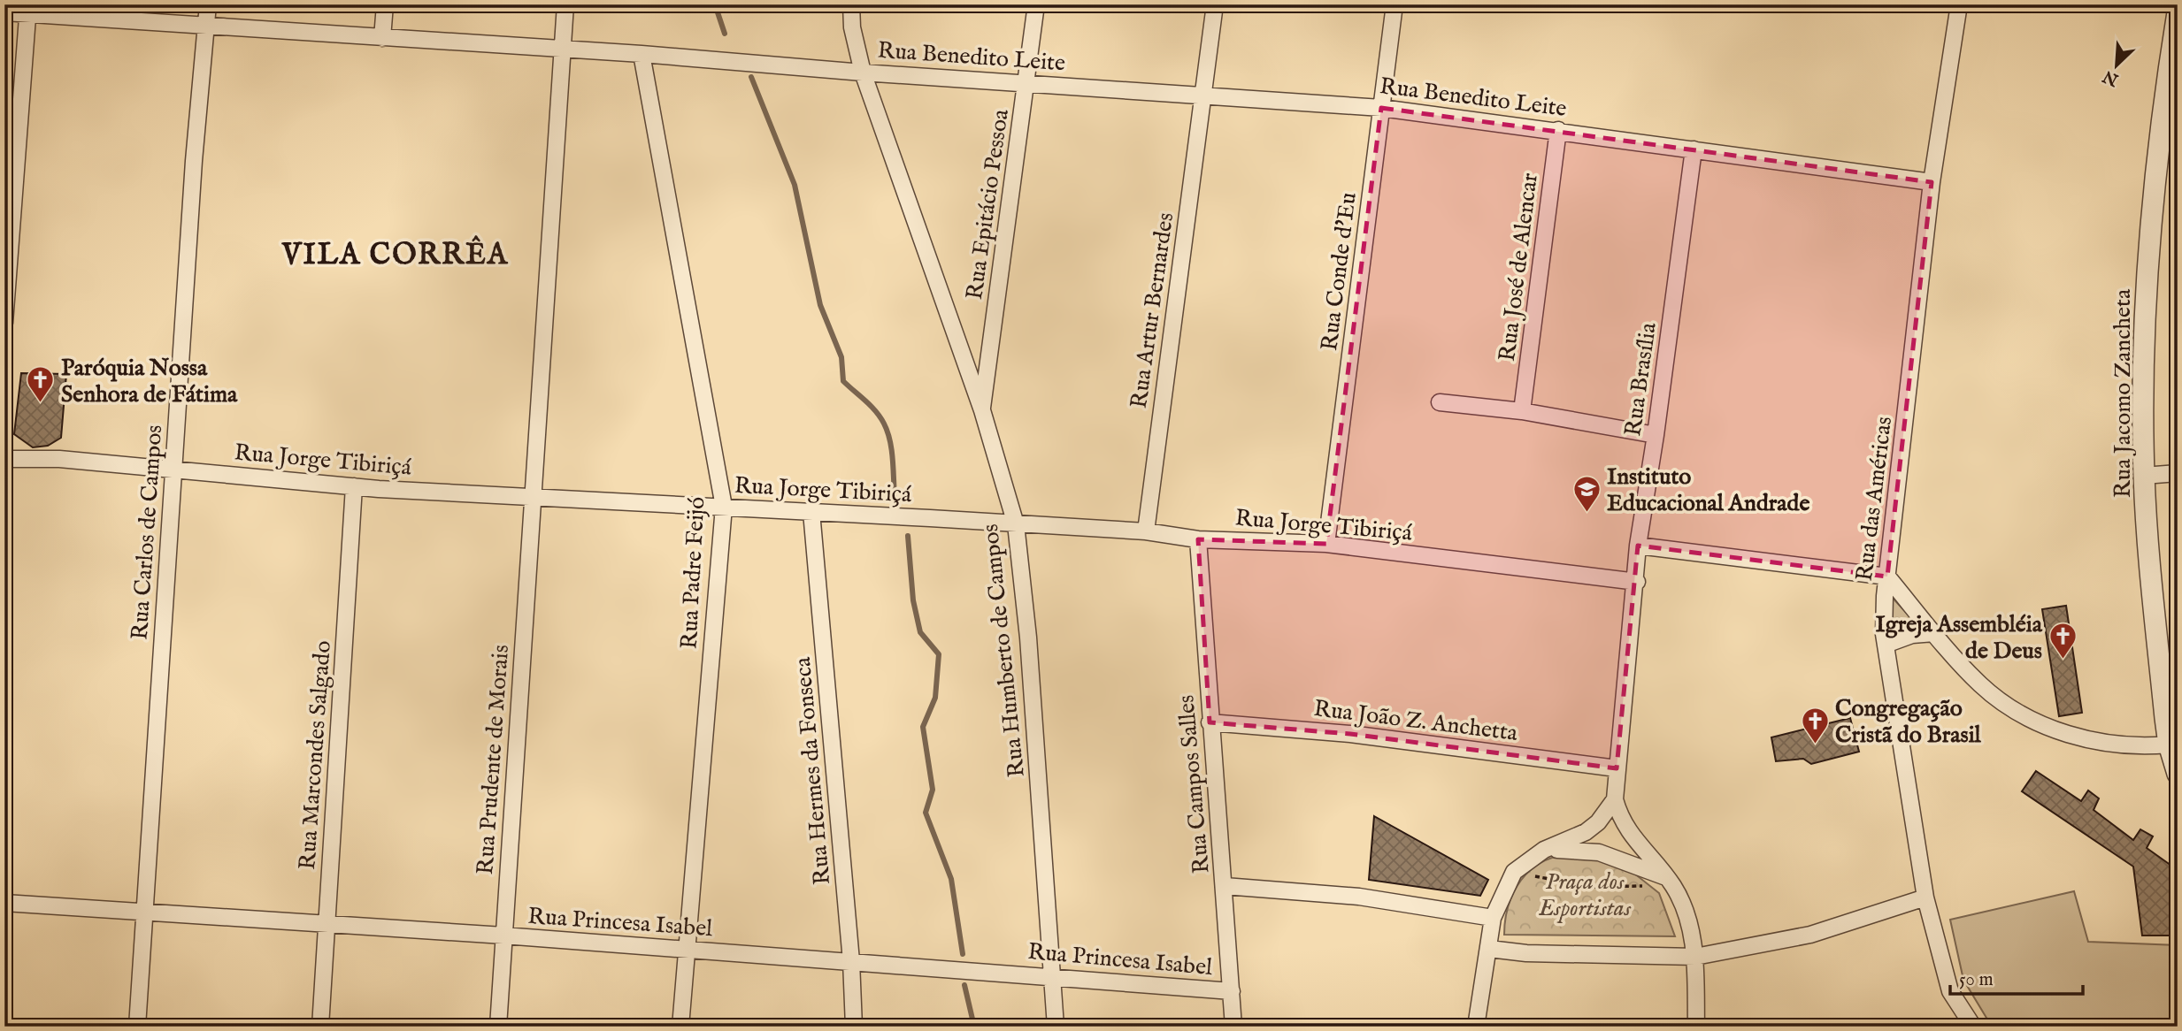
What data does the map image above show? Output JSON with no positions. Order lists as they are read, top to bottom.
{
  "streets": {
    "street": [
      "Rua Benedito Leite",
      "Rua Epitácio Pessoa",
      "Rua José de Alencar",
      "Rua Conde d'Eu",
      "Rua Artur Bernardes",
      "Rua Brasília",
      "Rua Jacomo Zancheta",
      "Rua Jorge Tibiriçá",
      "Rua das Américas",
      "Rua Carlos de Campos",
      "Rua Padre Feijó",
      "Rua Humberto de Campos",
      "Rua João Z. Anchetta",
      "Rua Marcondes Salgado",
      "Rua Prudente de Morais",
      "Rua Hermes da Fonseca",
      "Rua Campos Salles",
      "Rua Princesa Isabel"
    ]
  },
  "crossings": [
    ["Rua Benedito Leite", "Rua Epitácio Pessoa"],
    ["Rua Benedito Leite", "Rua José de Alencar"],
    ["Rua Benedito Leite", "Rua Conde d'Eu"],
    ["Rua Benedito Leite", "Rua Artur Bernardes"],
    ["Rua Benedito Leite", "Rua Brasília"],
    ["Rua Benedito Leite", "Rua das Américas"],
    ["Rua Benedito Leite", "Rua Carlos de Campos"],
    ["Rua Benedito Leite", "Rua Padre Feijó"],
    ["Rua Benedito Leite", "Rua Humberto de Campos"],
    ["Rua Benedito Leite", "Rua Prudente de Morais"],
    ["Rua Epitácio Pessoa", "Rua Humberto de Campos"],
    ["Rua Conde d'Eu", "Rua Jorge Tibiriçá"],
    ["Rua Artur Bernardes", "Rua Jorge Tibiriçá"],
    ["Rua Brasília", "Rua Jorge Tibiriçá"],
    ["Rua Brasília", "Rua João Z. Anchetta"],
    ["Rua Jorge Tibiriçá", "Rua Carlos de Campos"],
    ["Rua Jorge Tibiriçá", "Rua Padre Feijó"],
    ["Rua Jorge Tibiriçá", "Rua Humberto de Campos"],
    ["Rua Jorge Tibiriçá", "Rua Marcondes Salgado"],
    ["Rua Jorge Tibiriçá", "Rua Prudente de Morais"],
    ["Rua Jorge Tibiriçá", "Rua Hermes da Fonseca"],
    ["Rua Jorge Tibiriçá", "Rua Campos Salles"],
    ["Rua Carlos de Campos", "Rua Princesa Isabel"],
    ["Rua Padre Feijó", "Rua Princesa Isabel"],
    ["Rua Humberto de Campos", "Rua Princesa Isabel"],
    ["Rua João Z. Anchetta", "Rua Campos Salles"],
    ["Rua Marcondes Salgado", "Rua Princesa Isabel"],
    ["Rua Prudente de Morais", "Rua Princesa Isabel"],
    ["Rua Hermes da Fonseca", "Rua Princesa Isabel"],
    ["Rua Campos Salles", "Rua Princesa Isabel"]
  ],
  "districts": ["VILA CORRÊA"],
  "parks": ["Praça dos Esportistas"],
  "places": {
    "church": ["Paróquia Nossa Senhora de Fátima", "Igreja Assembléia de Deus", "Congregação Cristã do Brasil"],
    "school or university": ["Instituto Educacional Andrade"]
  },
  "scale_bar": "50 m",
  "north": "bottom left"
}
